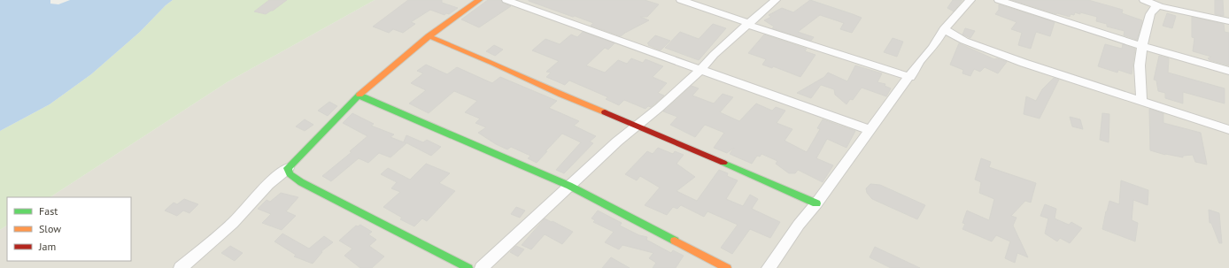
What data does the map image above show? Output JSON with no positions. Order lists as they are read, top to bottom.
{
  "legend": ["Fast", "Slow", "Jam"]
}
